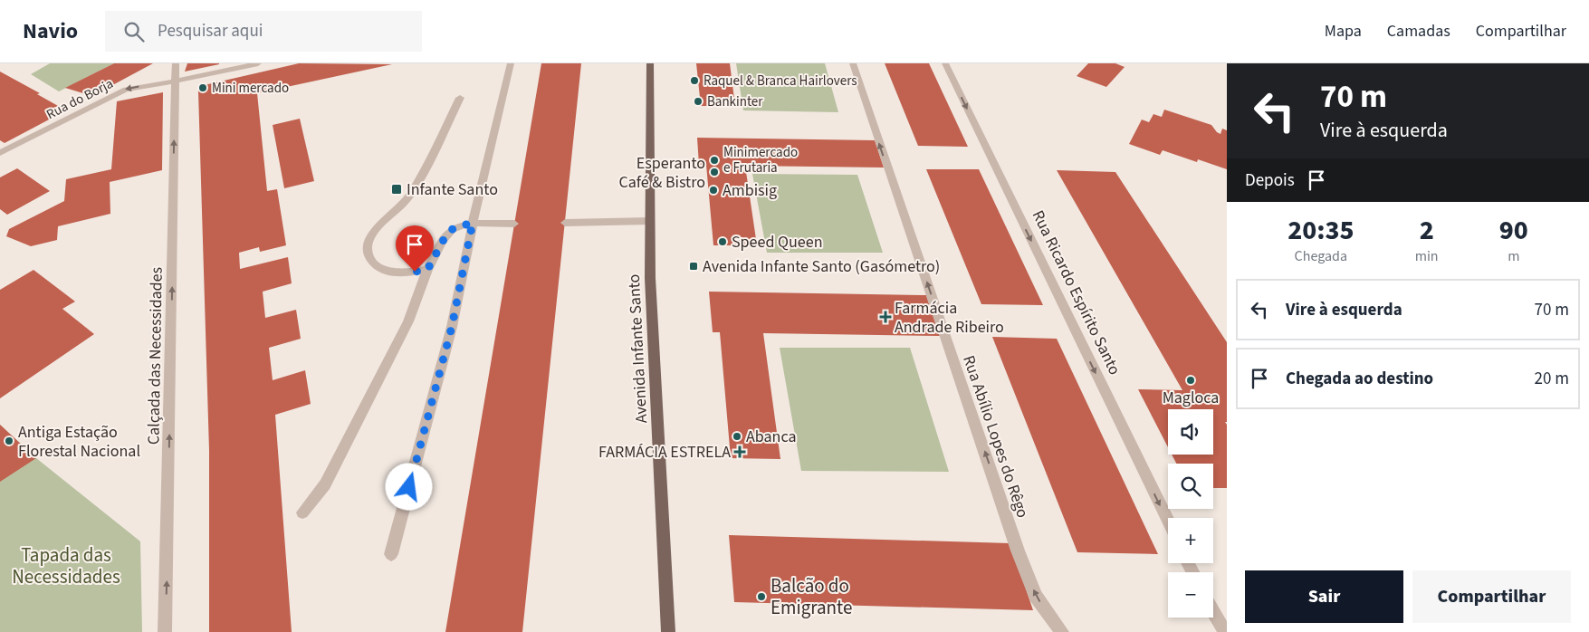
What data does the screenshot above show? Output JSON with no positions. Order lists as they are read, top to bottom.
{
  "streets": {
    "main road": ["Avenida Infante Santo"],
    "street": [
      "Rua do Borja",
      "Rua Ricardo Espírito Santo",
      "Calçada das Necessidades",
      "Rua Abílio Lopes do Rêgo"
    ]
  },
  "crossings": [
    ["Rua do Borja", "Calçada das Necessidades"]
  ],
  "one_way": [
    "Rua do Borja",
    "Rua Ricardo Espírito Santo",
    "Calçada das Necessidades",
    "Rua Abílio Lopes do Rêgo"
  ],
  "parks": ["Tapada das Necessidades"],
  "places": {
    "other": [
      "Raquel & Branca Hairlovers",
      "Mini mercado",
      "Bankinter",
      "Minimercado e Frutaria",
      "Esperanto Café & Bistro",
      "Ambisig",
      "Speed Queen",
      "Magloca",
      "Abanca",
      "Antiga Estação Florestal Nacional",
      "Balcão do Emigrante"
    ],
    "transit": ["Infante Santo", "Avenida Infante Santo (Gasómetro)"],
    "health": ["Farmácia Andrade Ribeiro", "FARMÁCIA ESTRELA"]
  },
  "page": {
    "header": "Navio",
    "search": "Pesquisar aqui",
    "nav": ["Mapa", "Camadas", "Compartilhar"],
    "turn": ["70 m", "Vire à esquerda"],
    "then": "Depois",
    "eta": [
      "20:35",
      "Chegada",
      "2",
      "min",
      "90",
      "m"
    ],
    "list": [
      {
        "name": "Vire à esquerda",
        "value": "70 m"
      },
      {
        "name": "Chegada ao destino",
        "value": "20 m"
      }
    ],
    "map_buttons": ["+", "−"],
    "buttons": ["Sair", "Compartilhar"]
  }
}
